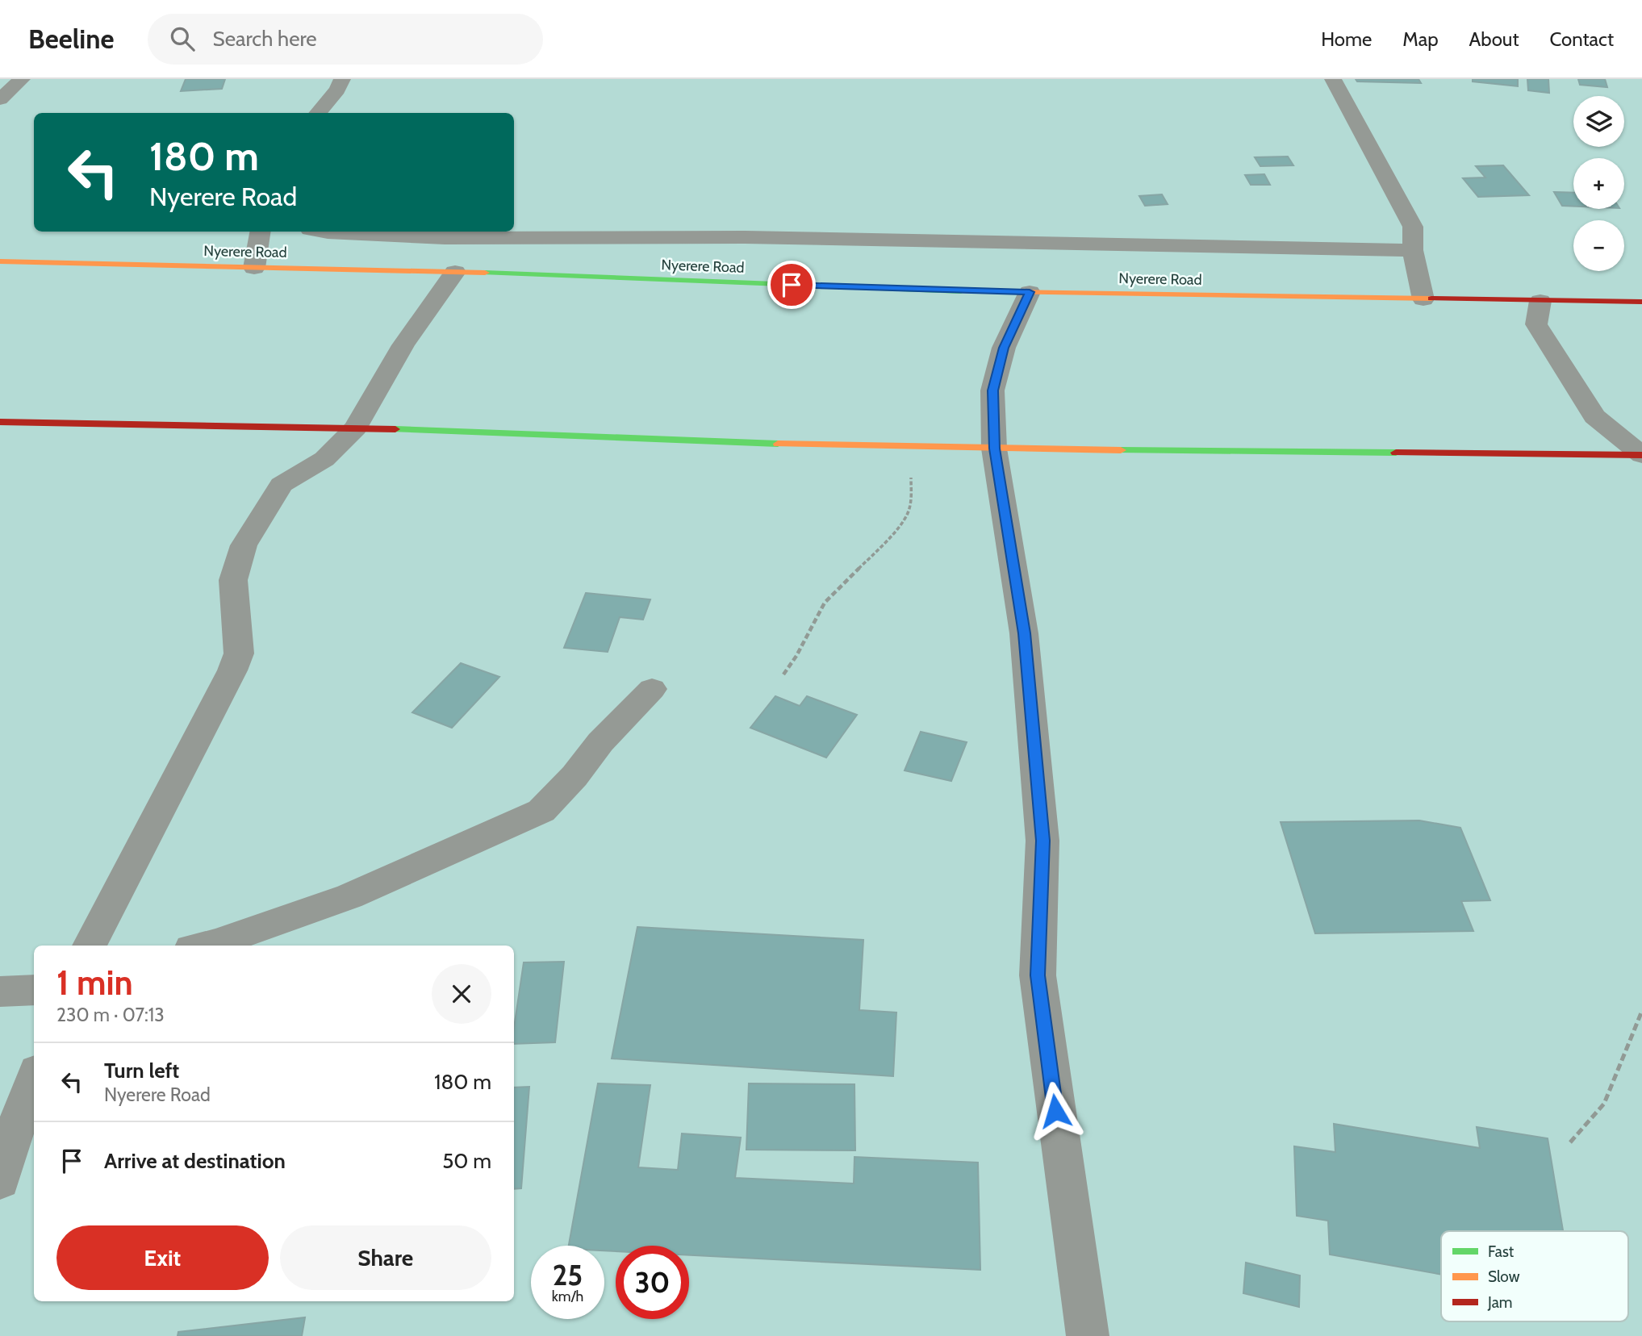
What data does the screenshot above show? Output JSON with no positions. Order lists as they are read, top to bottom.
{
  "streets": {
    "main road": ["Nyerere Road"]
  },
  "legend": ["Fast", "Slow", "Jam"],
  "page": {
    "header": "Beeline",
    "search": "Search here",
    "nav": [
      "Home",
      "Map",
      "About",
      "Contact"
    ],
    "map_buttons": ["+", "−"],
    "turn": ["180 m", "Nyerere Road"],
    "heading": ["1 min", "230 m · 07:13"],
    "list": [
      {
        "name": "Turn left",
        "note": "Nyerere Road",
        "value": "180 m"
      },
      {
        "name": "Arrive at destination",
        "value": "50 m"
      }
    ],
    "buttons": ["Exit", "Share"],
    "speed": "25 km/h",
    "limit": "30"
  }
}
